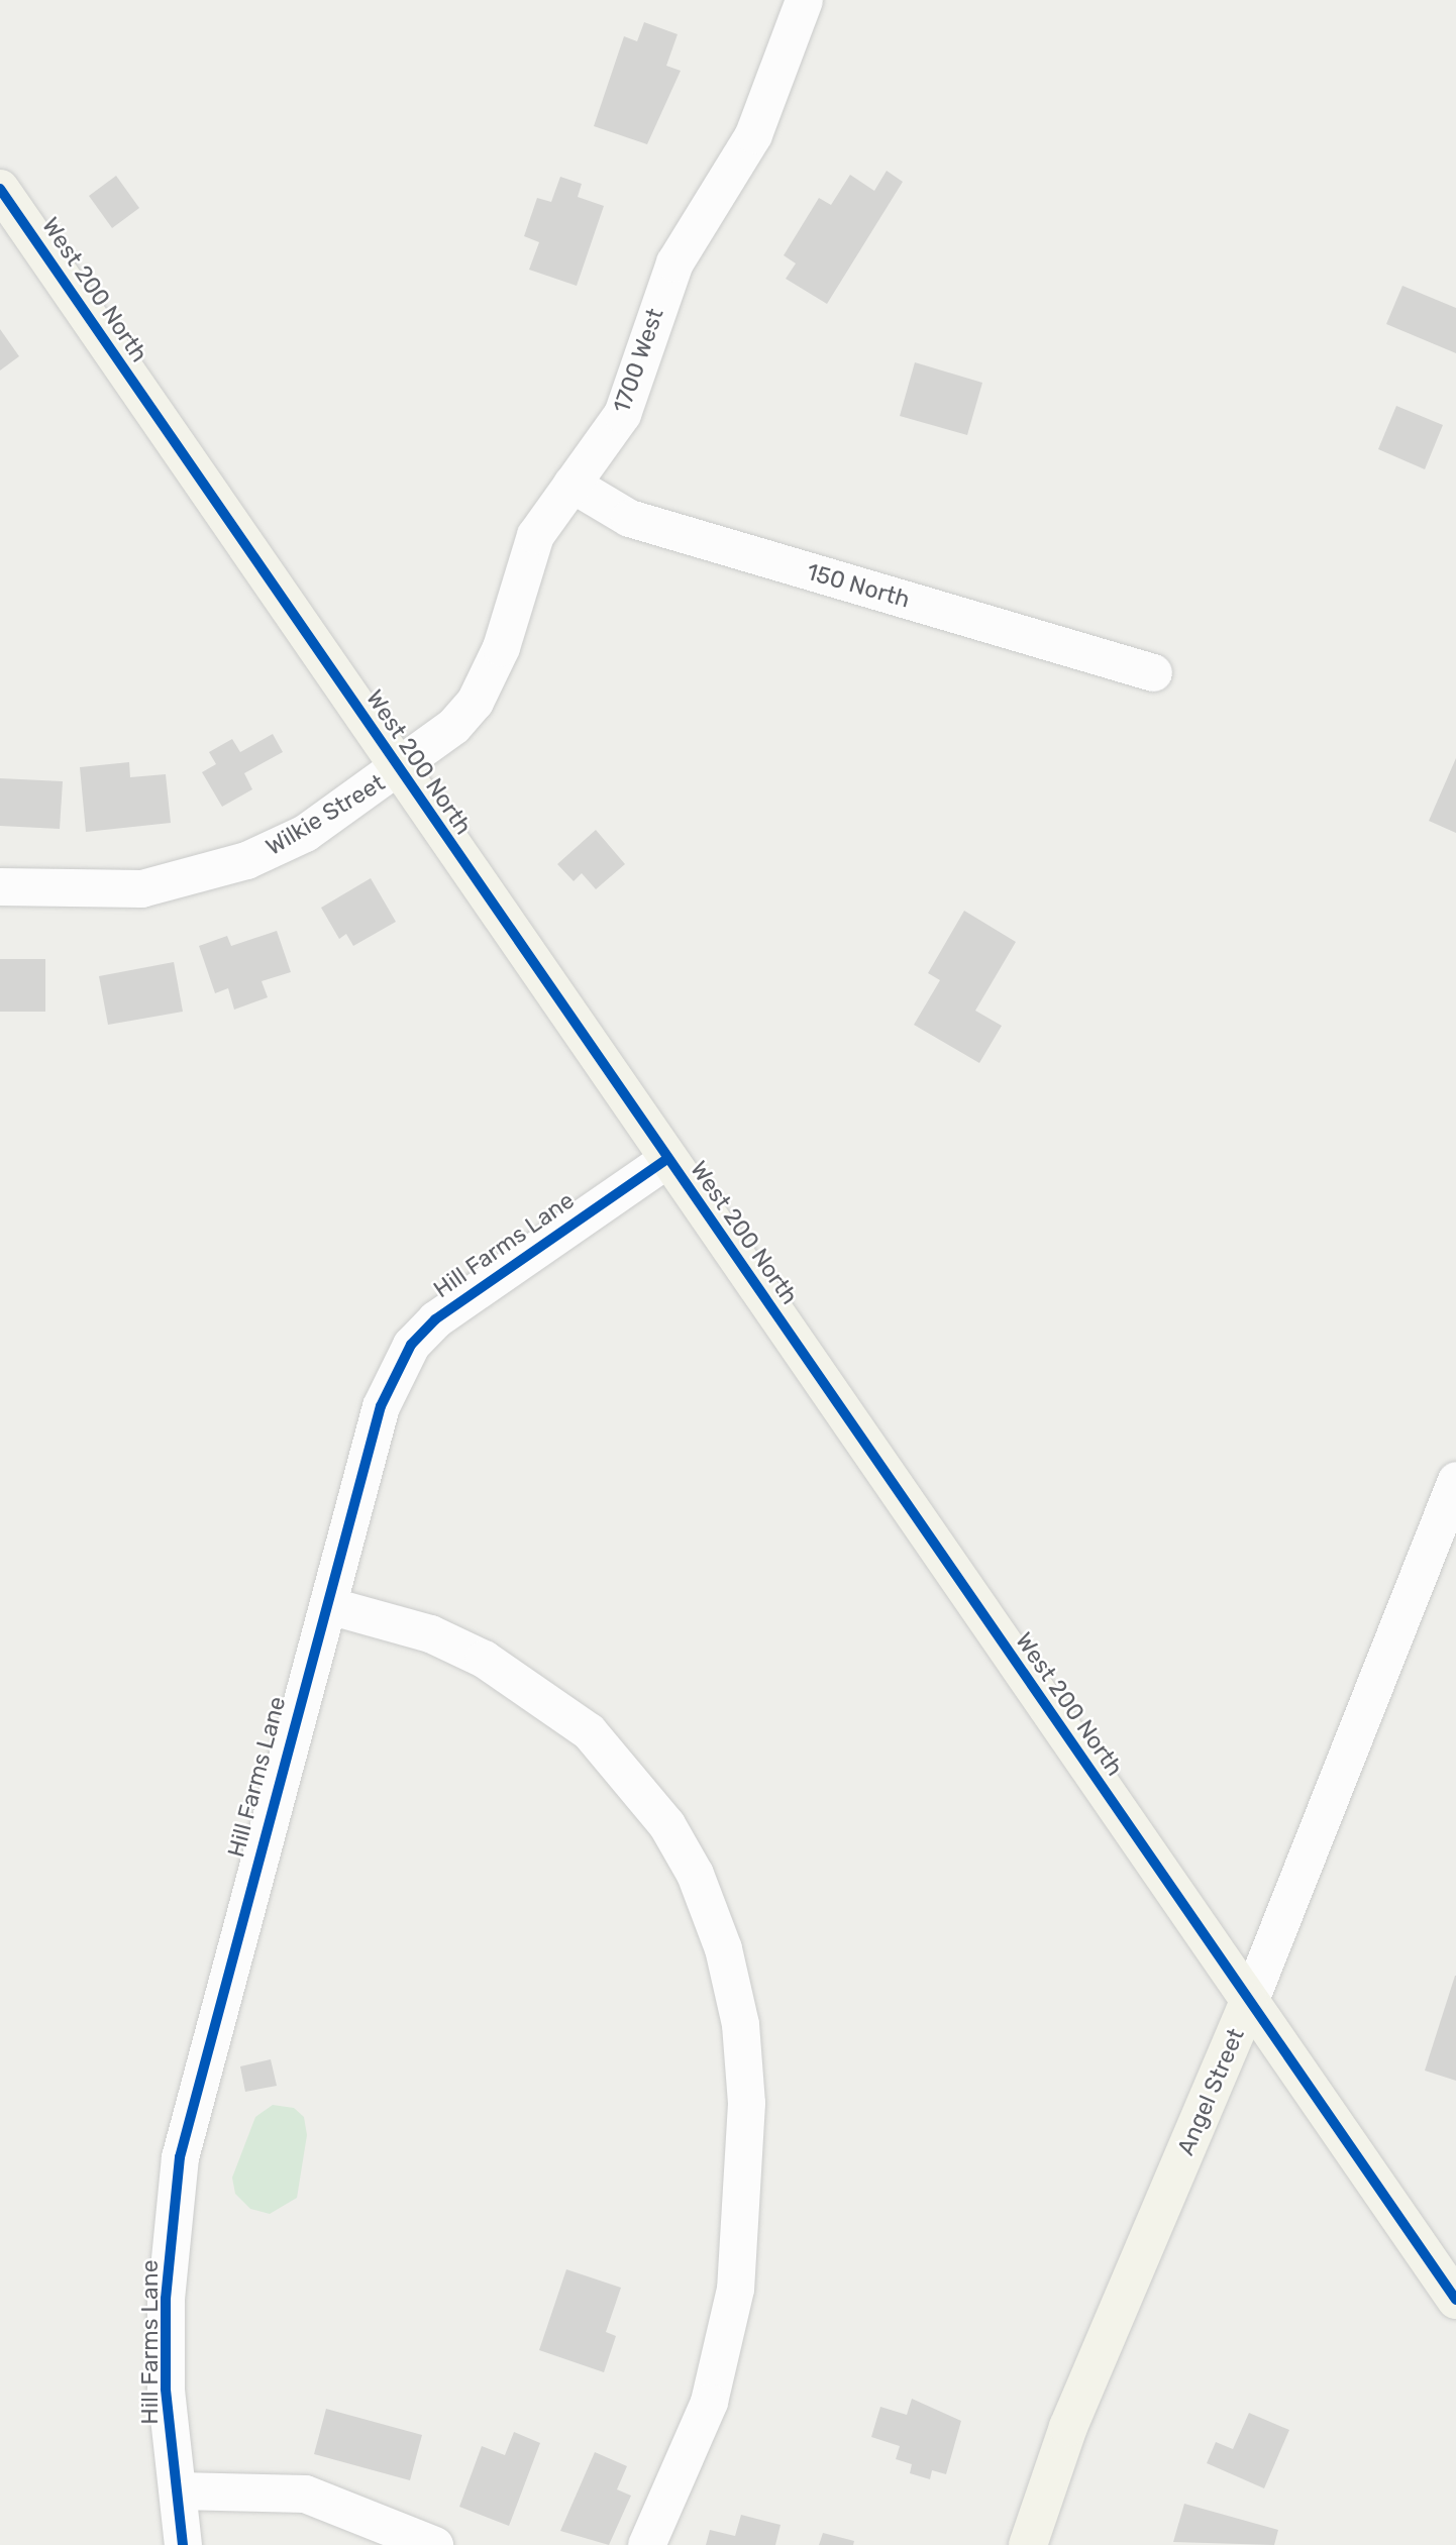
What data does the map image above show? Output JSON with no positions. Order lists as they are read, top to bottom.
{
  "streets": {
    "main road": ["West 200 North", "Angel Street"],
    "street": [
      "1700 West",
      "150 North",
      "Wilkie Street",
      "Hill Farms Lane"
    ]
  },
  "crossings": [
    ["West 200 North", "1700 West"],
    ["West 200 North", "Wilkie Street"],
    ["West 200 North", "Hill Farms Lane"],
    ["West 200 North", "Angel Street"],
    ["1700 West", "150 North"],
    ["1700 West", "Wilkie Street"]
  ]
}
